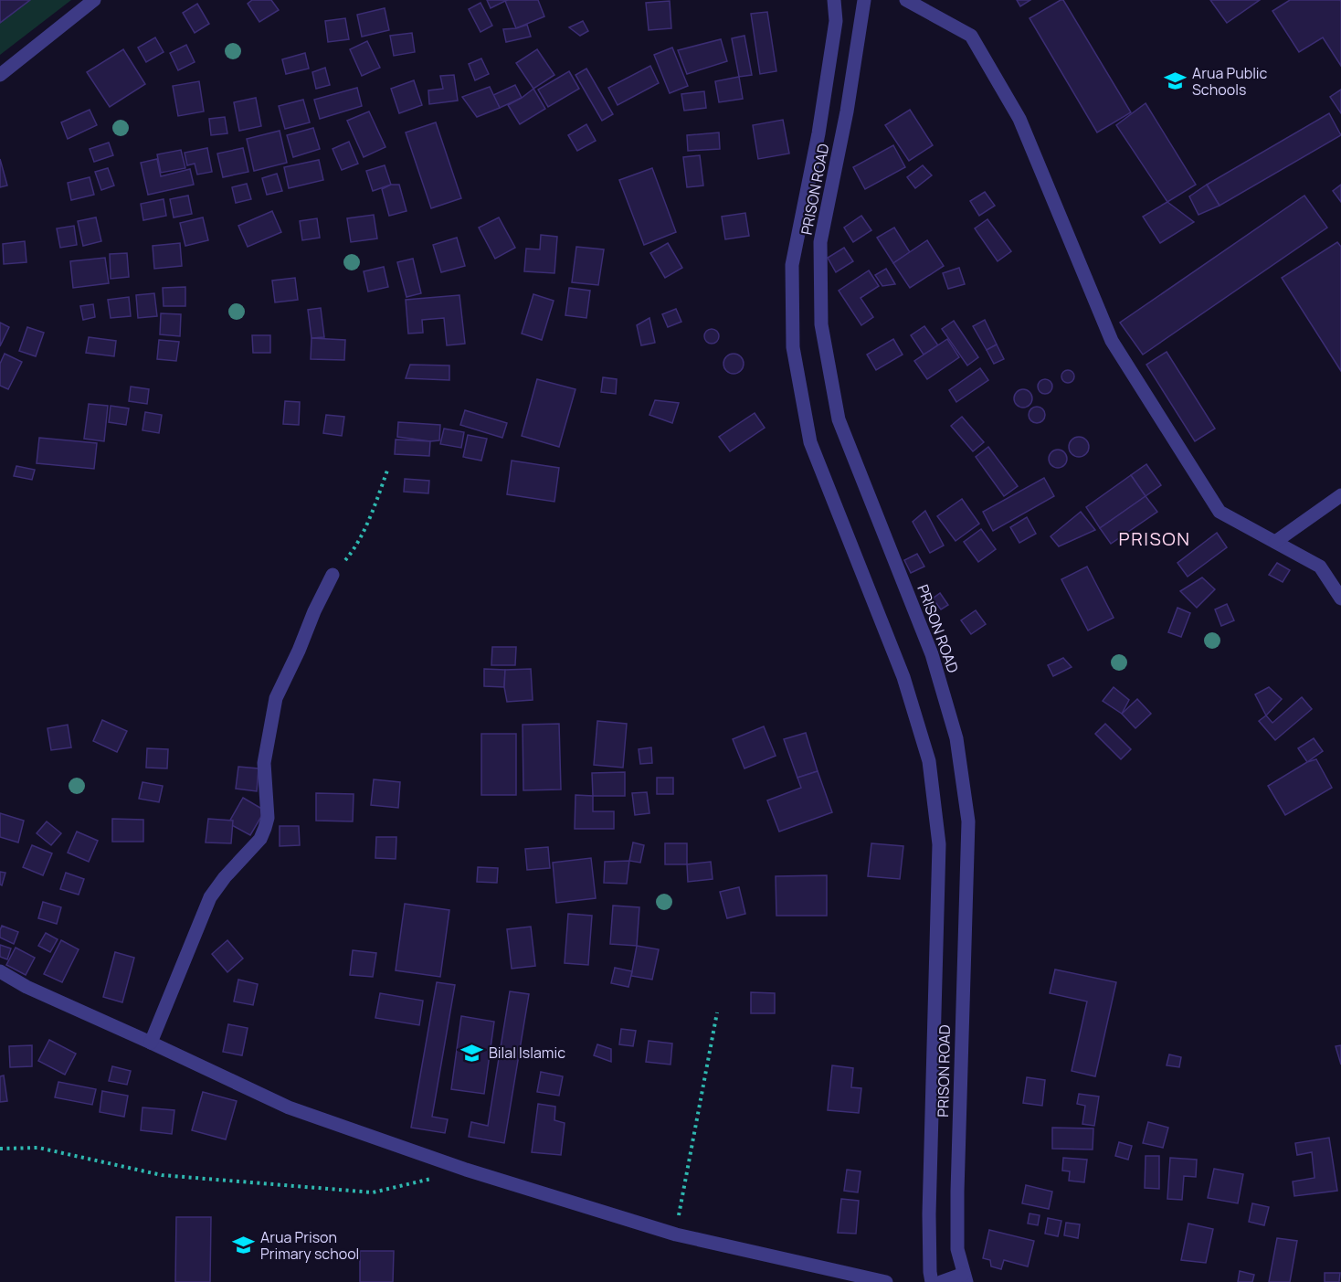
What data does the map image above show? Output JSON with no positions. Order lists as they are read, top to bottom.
{
  "streets": {
    "street": ["PRISON ROAD"]
  },
  "districts": ["PRISON"],
  "places": {
    "school or university": ["Arua Public Schools", "Bilal Islamic", "Arua Prison Primary school"]
  }
}
